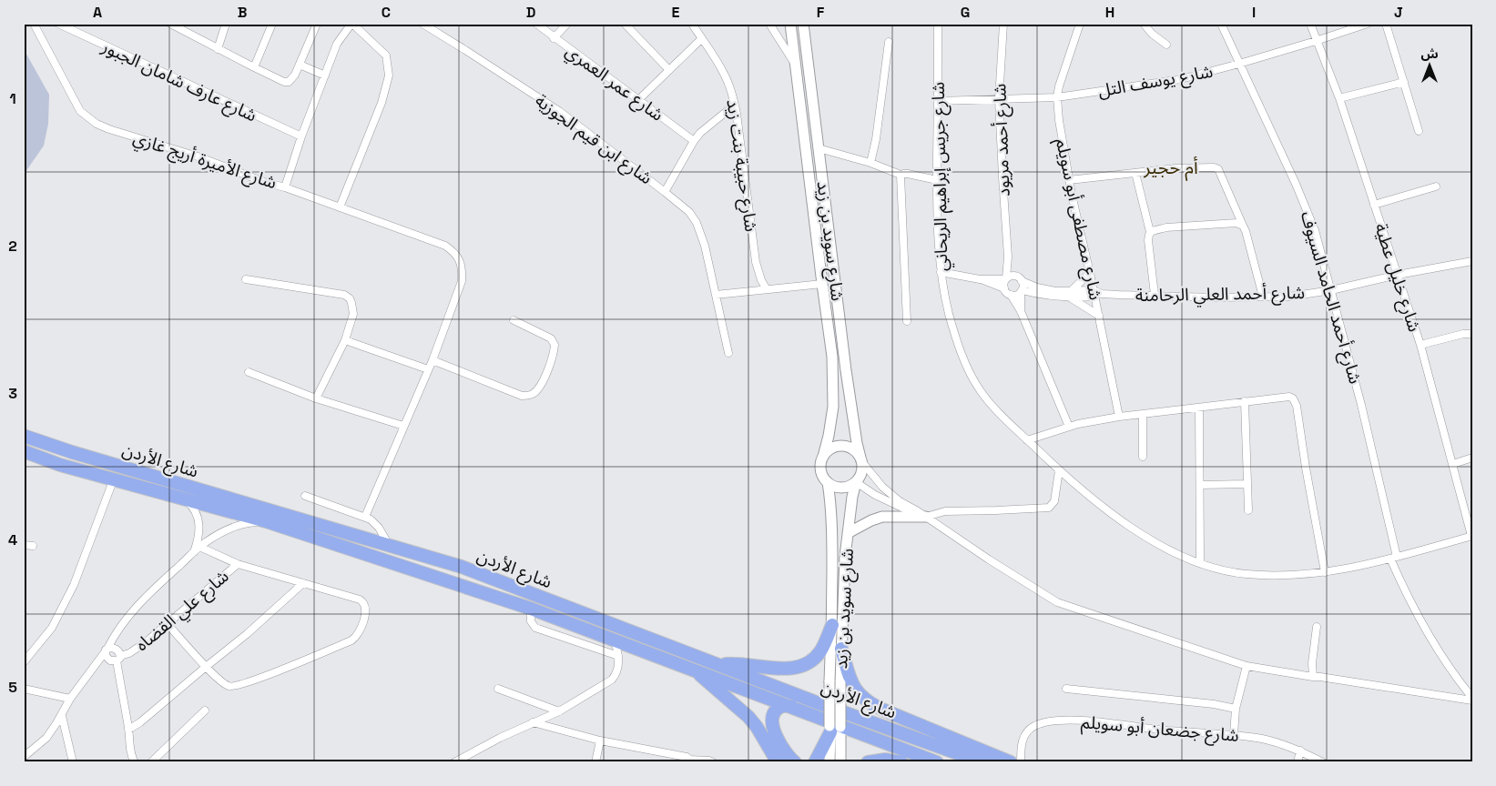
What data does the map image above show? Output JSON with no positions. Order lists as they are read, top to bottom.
{
  "streets": {
    "highway": ["شارع الأردن"],
    "main road": ["شارع سويد بن زيد"],
    "street": [
      "شارع عارف شامان الجبور",
      "شارع يوسف التل",
      "شارع عمر العمري",
      "شارع ابن قيم الجوزية",
      "شارع أحمد مريود",
      "شارع الأميرة أريج غازي",
      "شارع حبيبة بنت زيد",
      "شارع جريس إبراهيم الريحاني",
      "شارع مصطفى أبو سويلم",
      "شارع خليل عطية",
      "شارع أحمد العلي الرحامنة",
      "شارع أحمد الحامد السيوف",
      "شارع علي القضاه",
      "شارع جضعان أبو سويلم"
    ]
  },
  "crossings": [
    ["شارع عارف شامان الجبور", "شارع الأميرة أريج غازي"],
    ["شارع يوسف التل", "شارع أحمد مريود"],
    ["شارع يوسف التل", "شارع جريس إبراهيم الريحاني"],
    ["شارع يوسف التل", "شارع مصطفى أبو سويلم"],
    ["شارع يوسف التل", "شارع خليل عطية"],
    ["شارع يوسف التل", "شارع أحمد الحامد السيوف"],
    ["شارع أحمد مريود", "شارع أحمد العلي الرحامنة"],
    ["شارع جريس إبراهيم الريحاني", "شارع خليل عطية"],
    ["شارع جريس إبراهيم الريحاني", "شارع أحمد الحامد السيوف"],
    ["شارع مصطفى أبو سويلم", "شارع أحمد العلي الرحامنة"],
    ["شارع خليل عطية", "شارع أحمد العلي الرحامنة"],
    ["شارع أحمد العلي الرحامنة", "شارع أحمد الحامد السيوف"]
  ],
  "districts": ["أم حجير"],
  "north": "top",
  "grid": {
    "columns": [
      "A",
      "B",
      "C",
      "D",
      "E",
      "F",
      "G",
      "H",
      "I",
      "J"
    ],
    "rows": [
      "1",
      "2",
      "3",
      "4",
      "5"
    ]
  }
}
